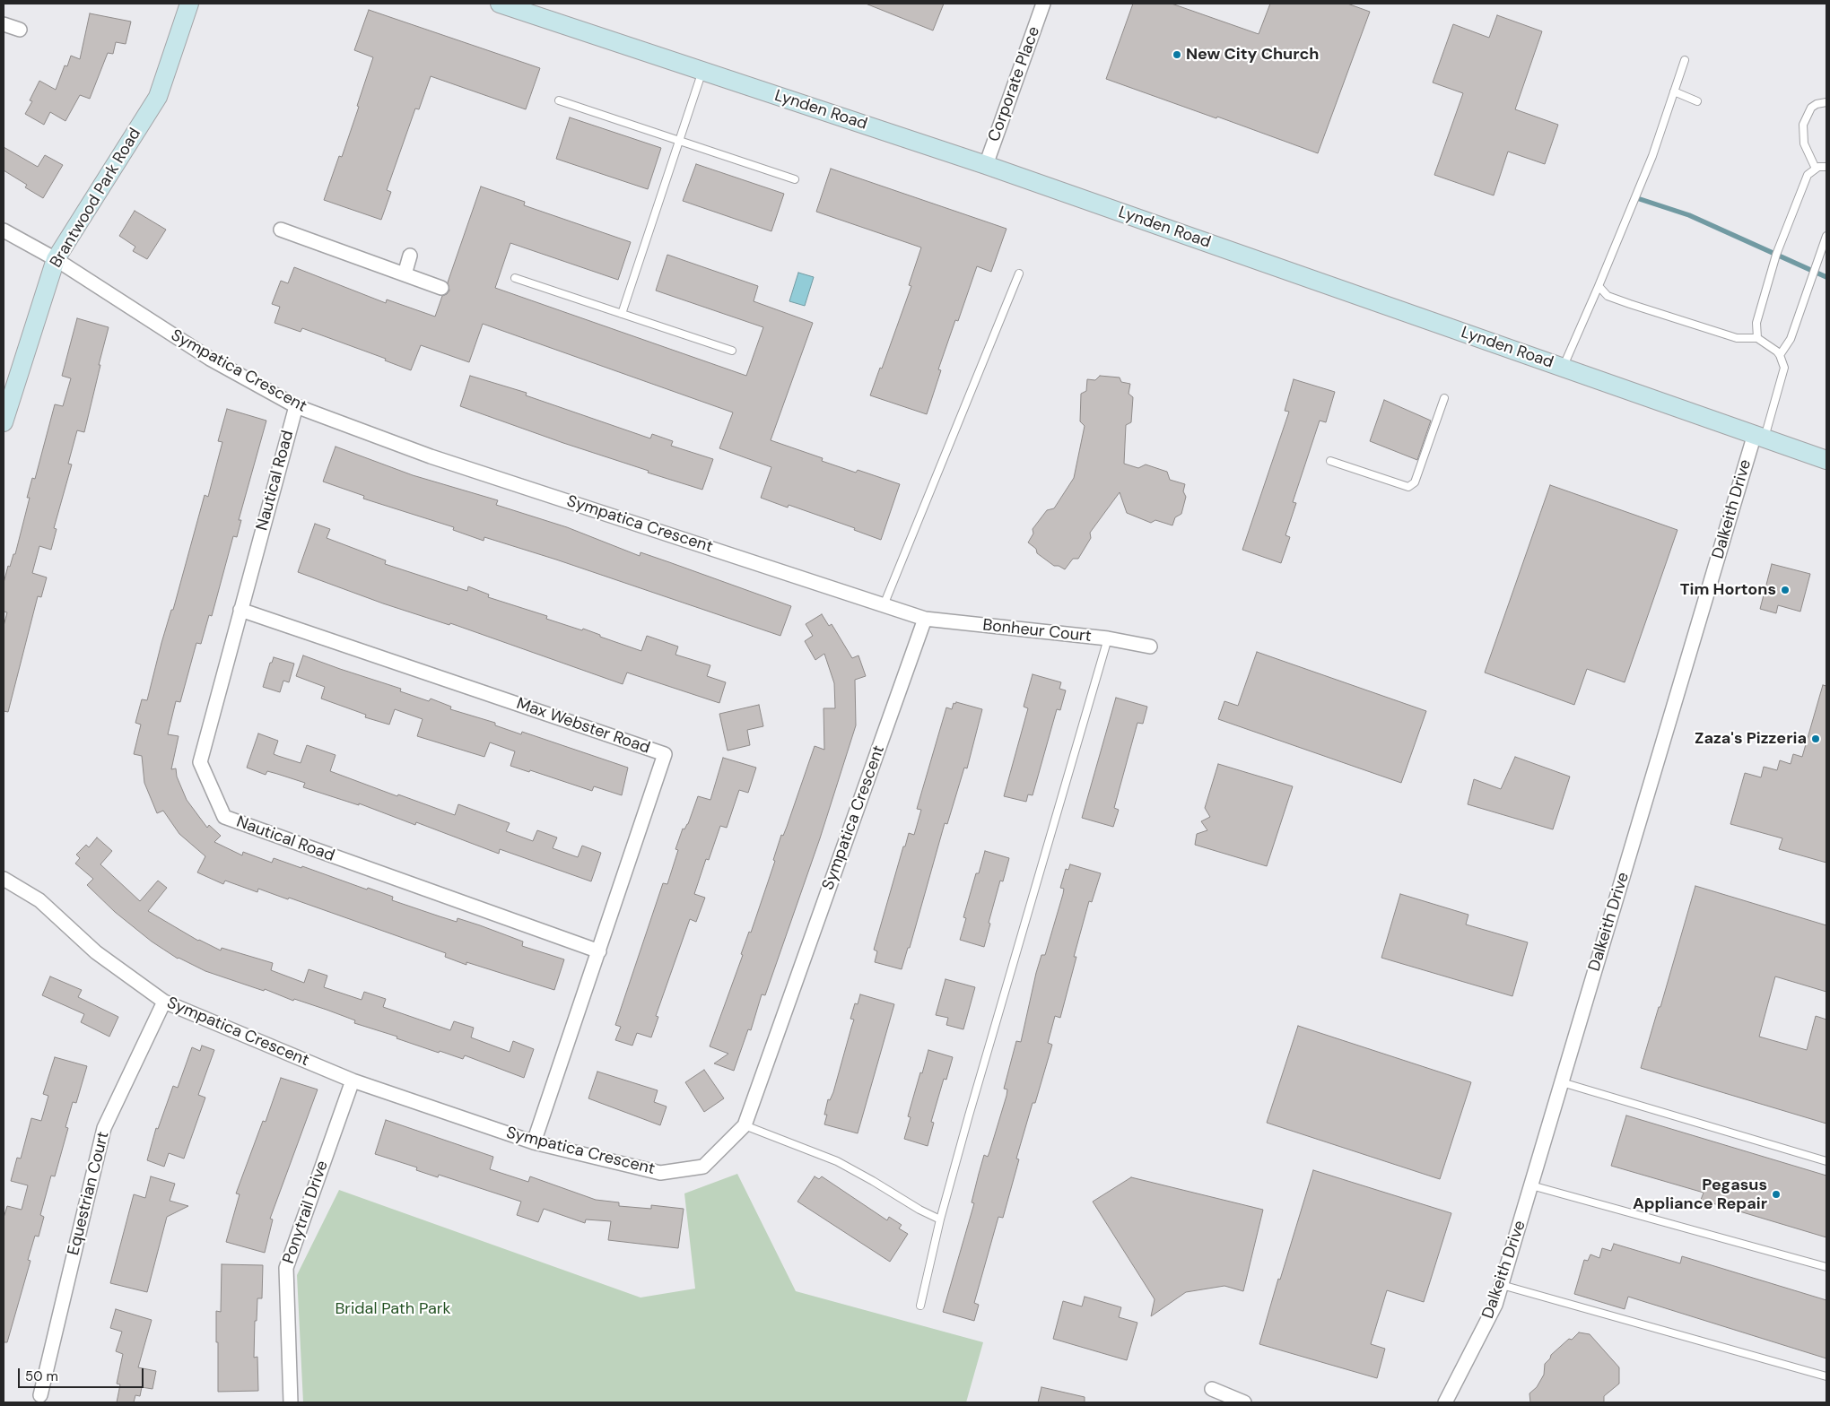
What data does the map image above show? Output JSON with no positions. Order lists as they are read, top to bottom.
{
  "streets": {
    "main road": ["Lynden Road", "Brantwood Park Road"],
    "street": [
      "Corporate Place",
      "Sympatica Crescent",
      "Nautical Road",
      "Dalkeith Drive",
      "Bonheur Court",
      "Max Webster Road",
      "Equestrian Court",
      "Ponytrail Drive"
    ]
  },
  "crossings": [
    ["Corporate Place", "Lynden Road"],
    ["Lynden Road", "Dalkeith Drive"],
    ["Brantwood Park Road", "Sympatica Crescent"],
    ["Sympatica Crescent", "Nautical Road"],
    ["Sympatica Crescent", "Bonheur Court"],
    ["Sympatica Crescent", "Max Webster Road"],
    ["Sympatica Crescent", "Equestrian Court"],
    ["Sympatica Crescent", "Ponytrail Drive"],
    ["Nautical Road", "Max Webster Road"]
  ],
  "parks": ["Bridal Path Park"],
  "places": [
    "New City Church",
    "Tim Hortons",
    "Zaza's Pizzeria",
    "Pegasus Appliance Repair"
  ],
  "scale_bar": "50 m"
}
